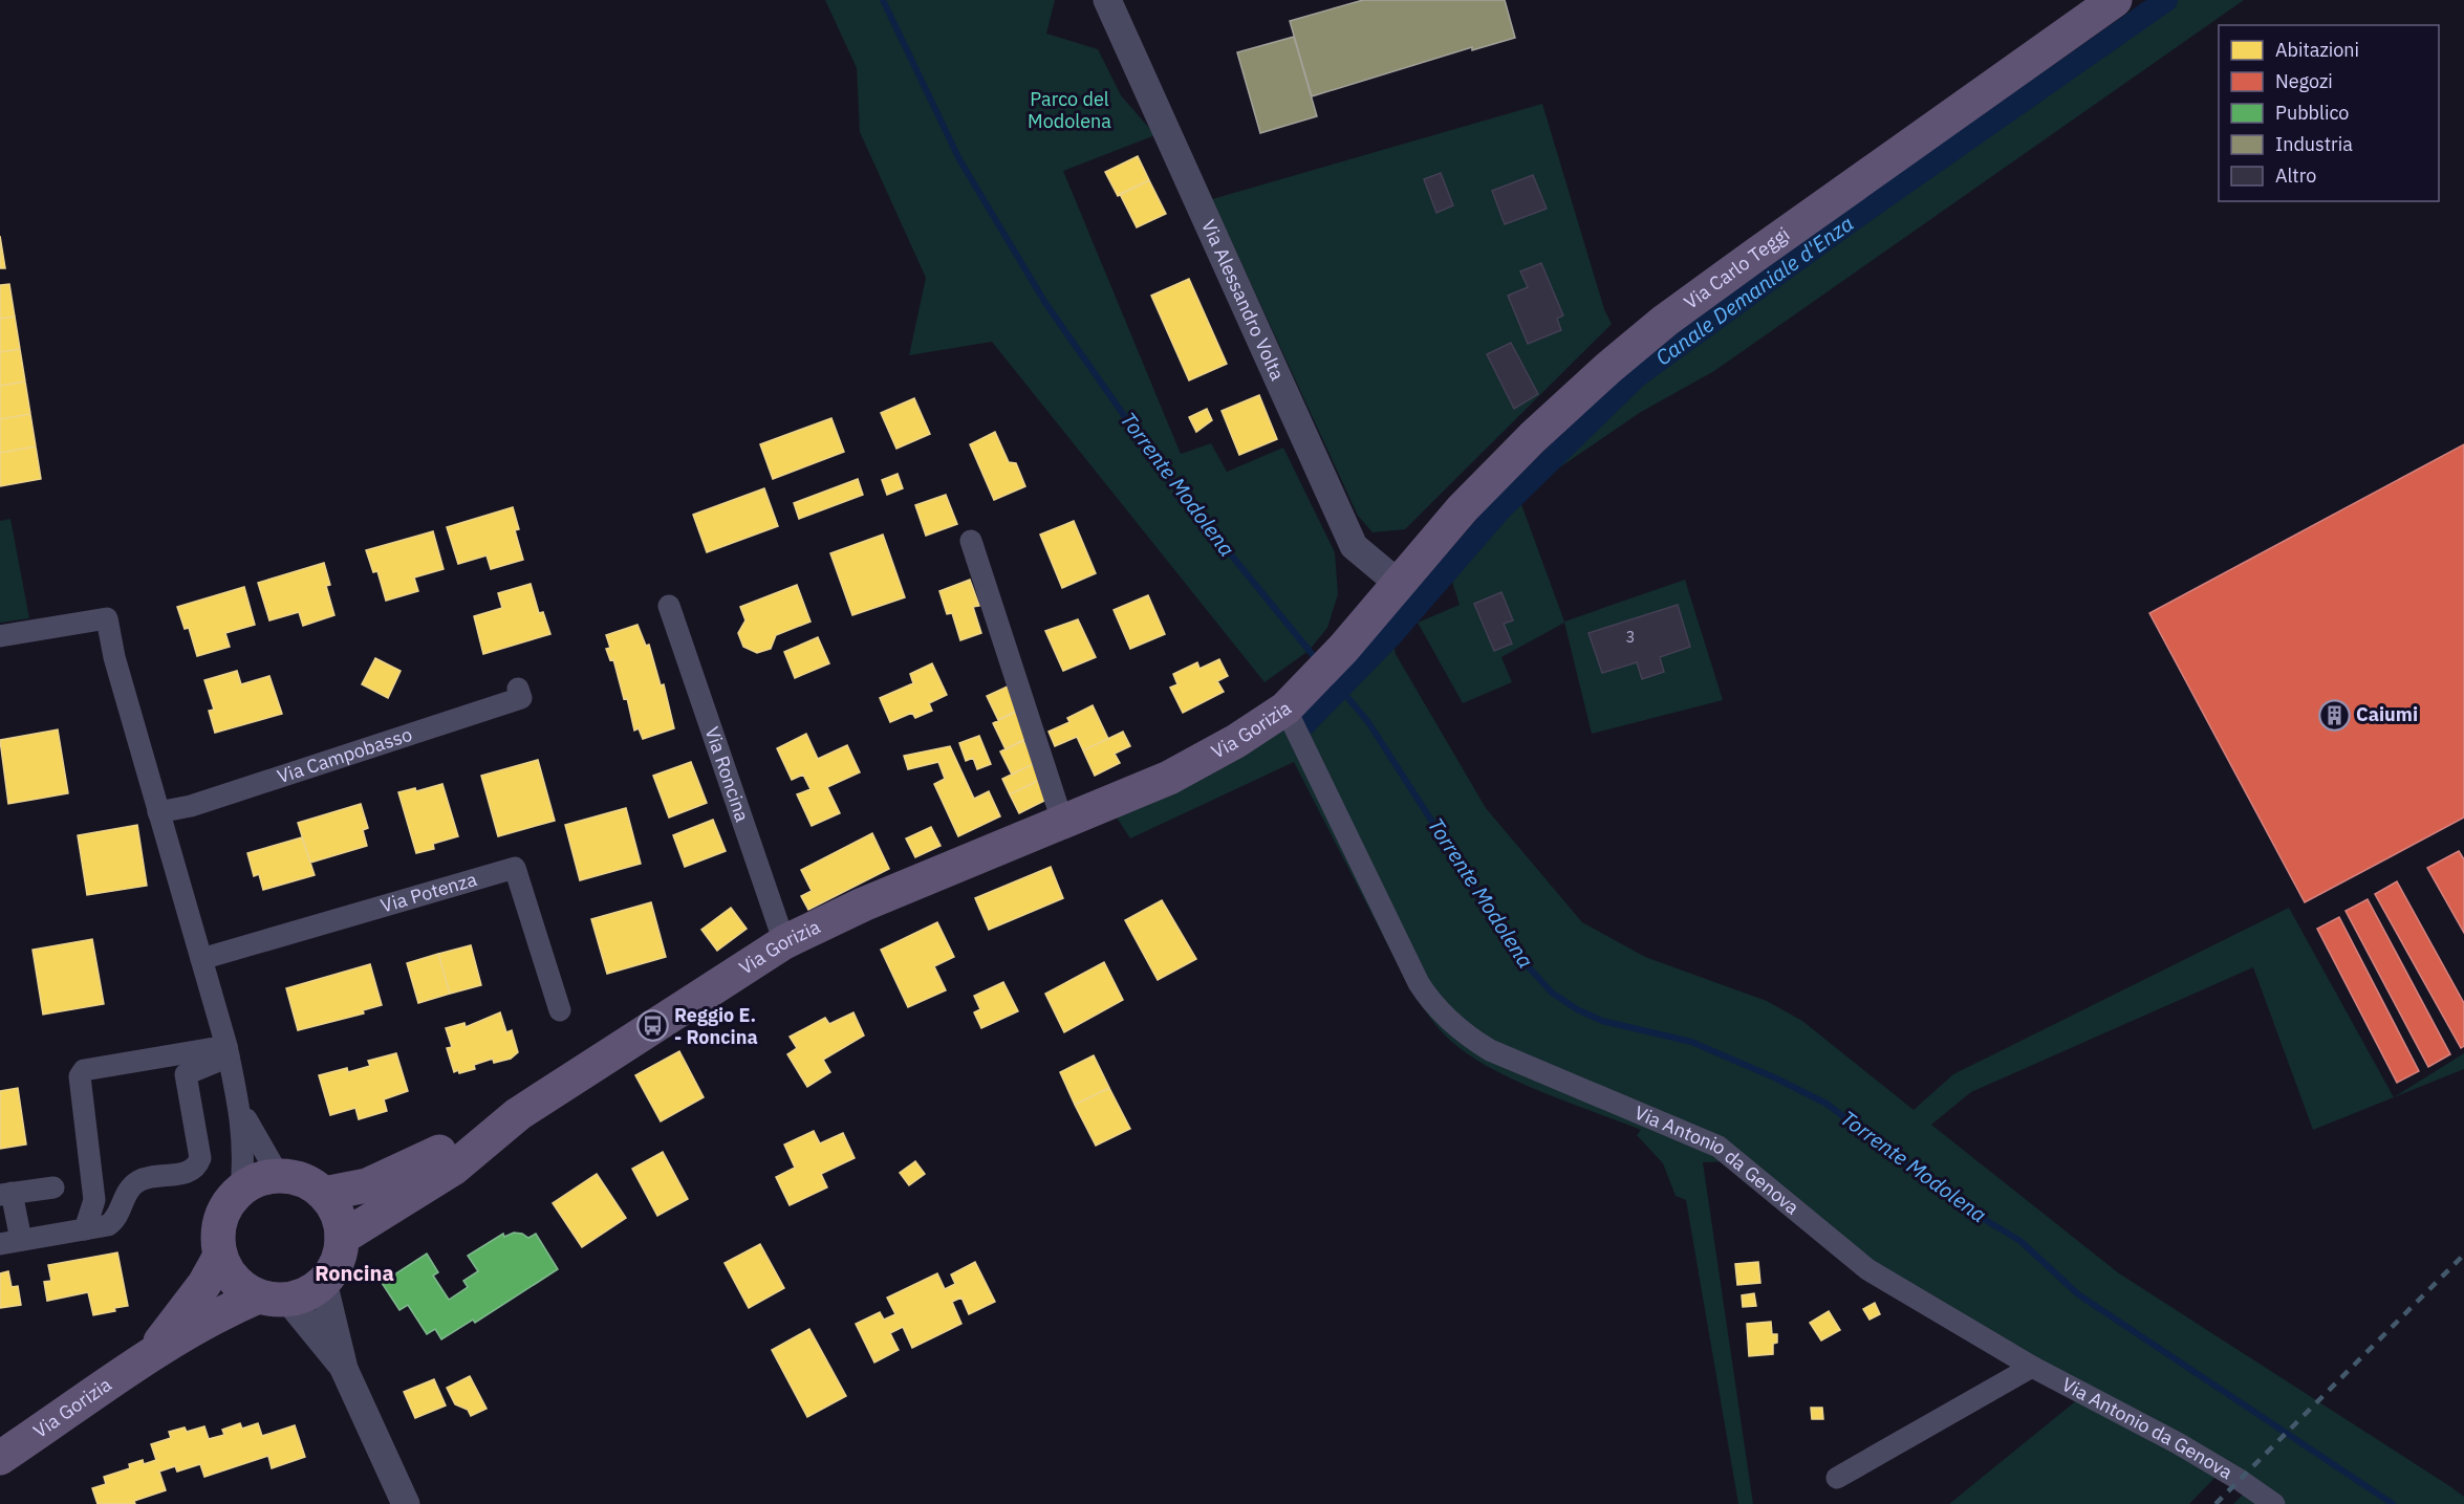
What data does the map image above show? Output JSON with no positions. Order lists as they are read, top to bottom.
{
  "streets": {
    "main road": ["Via Carlo Teggi", "Via Gorizia"],
    "street": [
      "Via Alessandro Volta",
      "Via Campobasso",
      "Via Roncina",
      "Via Potenza",
      "Via Antonio da Genova"
    ]
  },
  "crossings": [
    ["Via Carlo Teggi", "Via Alessandro Volta"],
    ["Via Carlo Teggi", "Via Gorizia"],
    ["Via Alessandro Volta", "Via Gorizia"],
    ["Via Gorizia", "Via Roncina"],
    ["Via Gorizia", "Via Antonio da Genova"]
  ],
  "districts": ["Roncina"],
  "water": ["Canale Demaniale d'Enza", "Torrente Modolena"],
  "parks": ["Parco del Modolena"],
  "places": {
    "building": ["Caiumi"],
    "bus stop": ["Reggio E. - Roncina"]
  },
  "house_numbers": ["3"],
  "legend": [
    "Abitazioni",
    "Negozi",
    "Pubblico",
    "Industria",
    "Altro"
  ]
}
